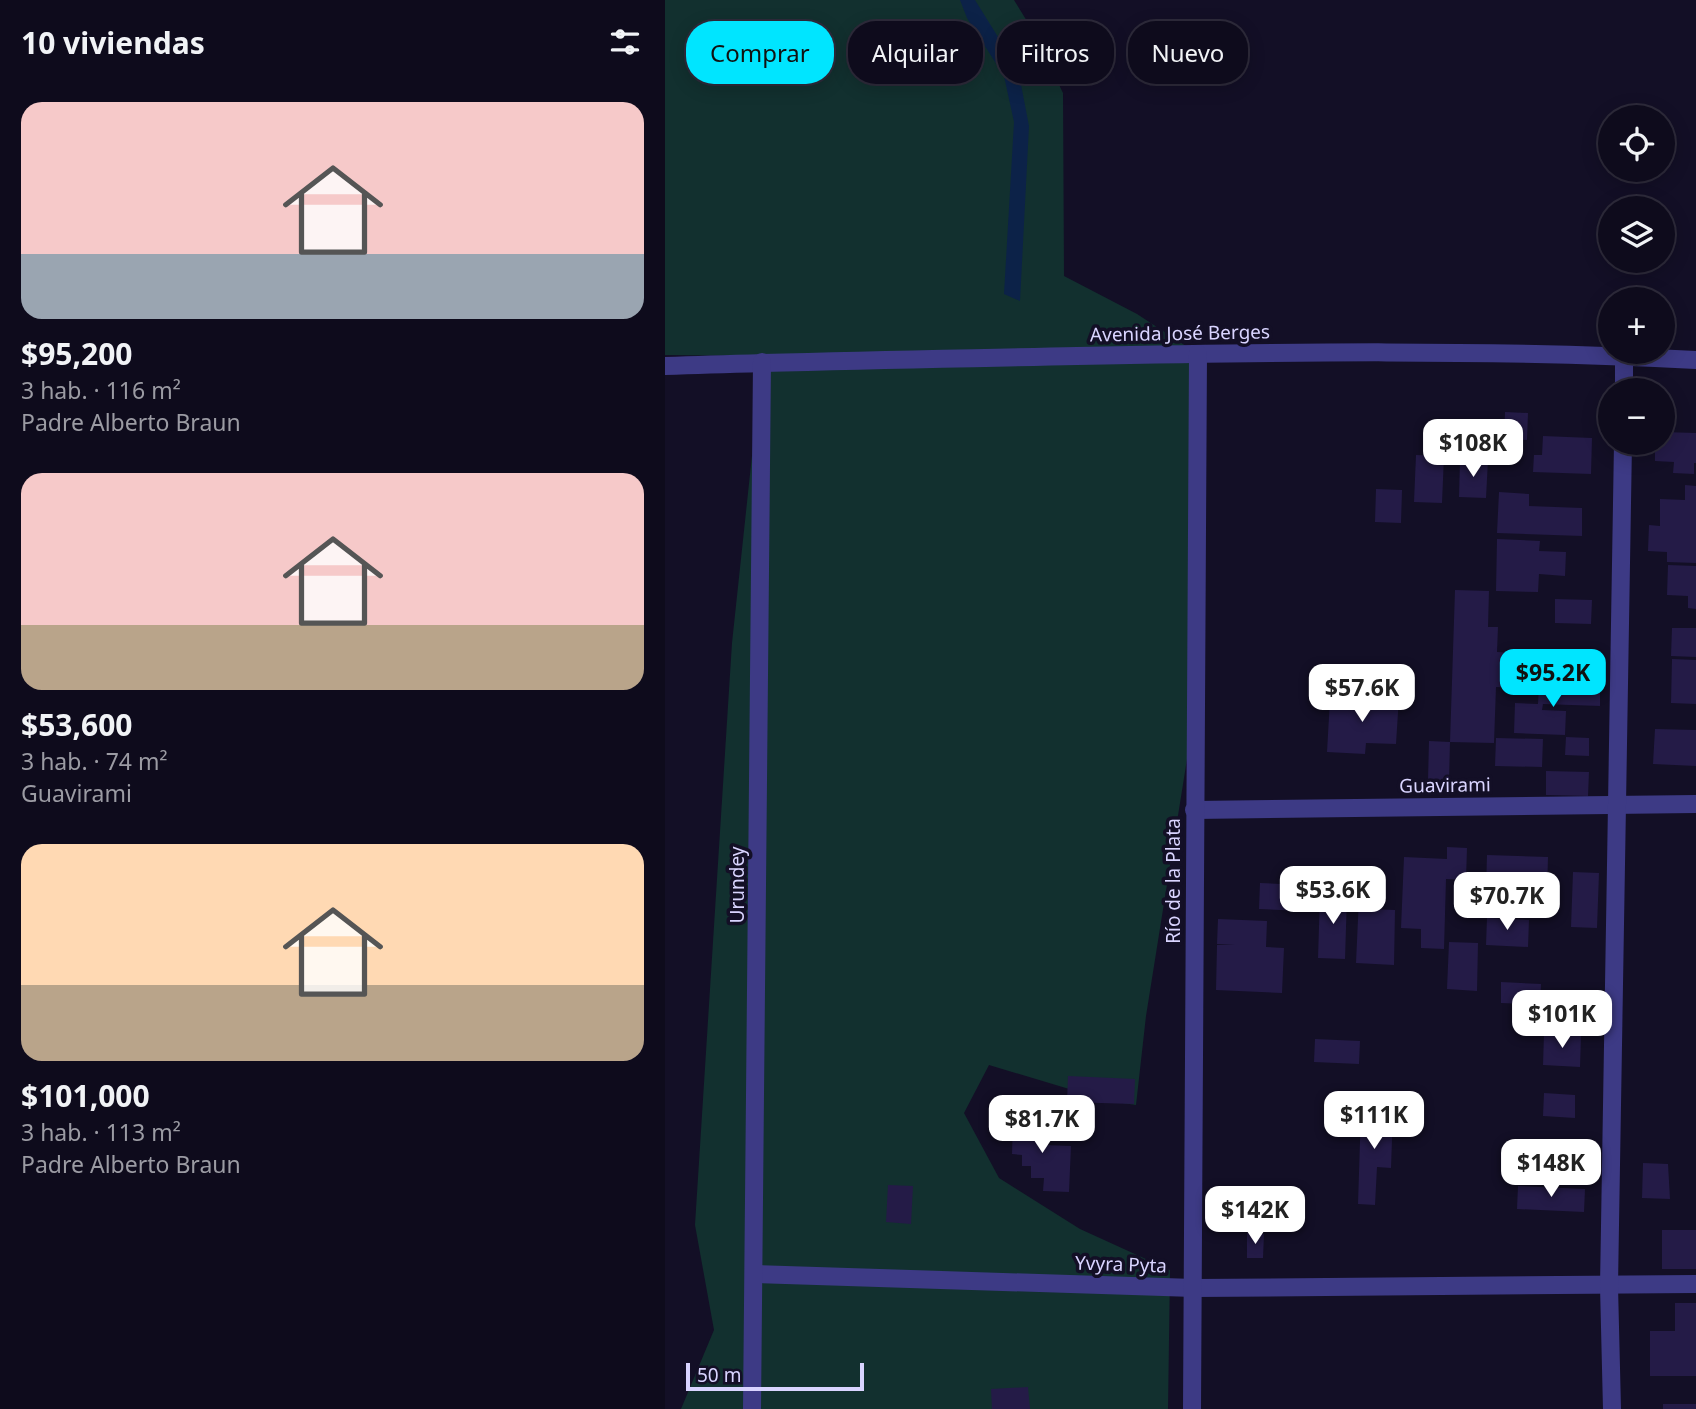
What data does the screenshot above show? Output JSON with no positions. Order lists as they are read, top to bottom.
{
  "streets": {
    "street": [
      "Avenida José Berges",
      "Guavirami",
      "Río de la Plata",
      "Urundey",
      "Yvyra Pyta"
    ]
  },
  "crossings": [
    ["Avenida José Berges", "Río de la Plata"],
    ["Avenida José Berges", "Urundey"],
    ["Guavirami", "Río de la Plata"],
    ["Río de la Plata", "Yvyra Pyta"],
    ["Urundey", "Yvyra Pyta"]
  ],
  "scale_bar": "50 m",
  "page": {
    "heading": "10 viviendas",
    "chip": [
      "Comprar",
      "Alquilar",
      "Filtros",
      "Nuevo"
    ],
    "list": [
      {
        "name": "$95,200",
        "note": "3 hab. · 116 m² · Padre Alberto Braun"
      },
      {
        "name": "$53,600",
        "note": "3 hab. · 74 m² · Guavirami"
      },
      {
        "name": "$101,000",
        "note": "3 hab. · 113 m² · Padre Alberto Braun"
      }
    ],
    "map_buttons": ["+", "−"],
    "price": [
      "$108K",
      "$95.2K",
      "$57.6K",
      "$53.6K",
      "$70.7K",
      "$101K",
      "$111K",
      "$81.7K",
      "$148K",
      "$142K"
    ],
    "scale": "50 m"
  }
}
